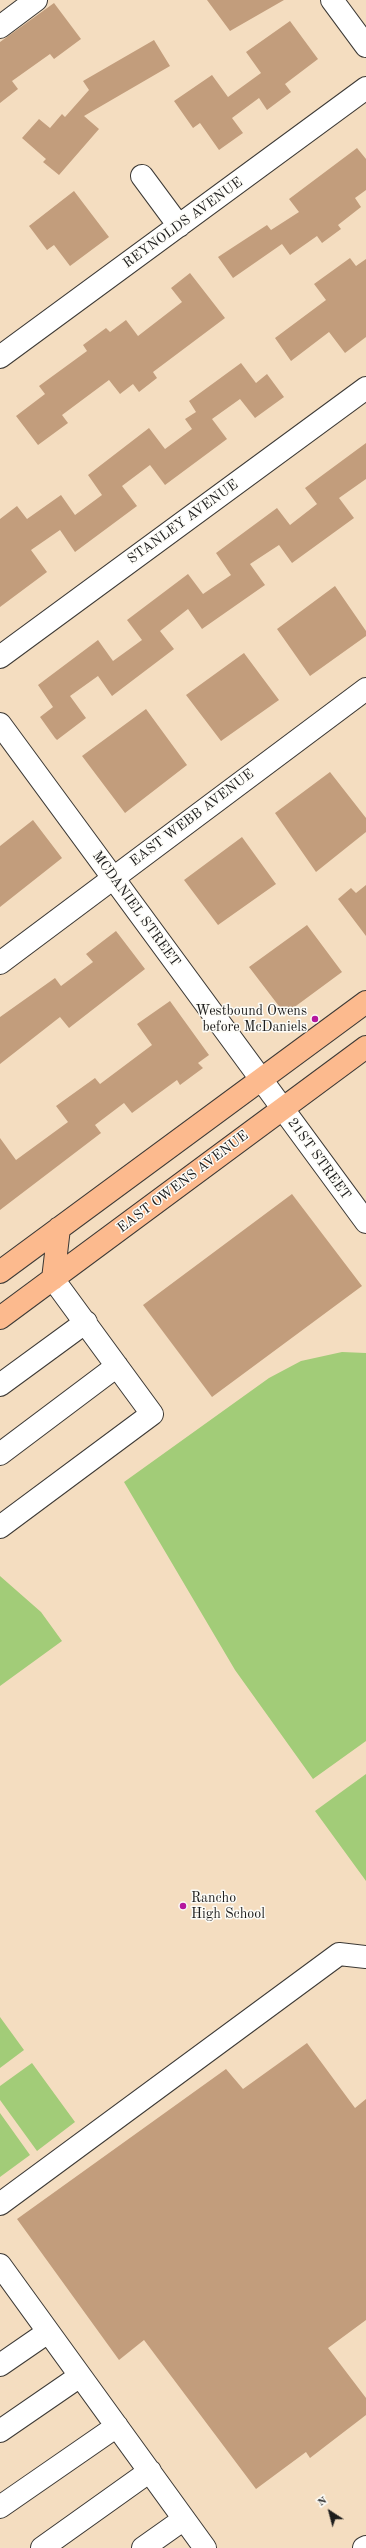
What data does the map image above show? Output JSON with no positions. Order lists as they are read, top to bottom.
{
  "streets": {
    "main road": ["EAST OWENS AVENUE"],
    "street": [
      "REYNOLDS AVENUE",
      "STANLEY AVENUE",
      "EAST WEBB AVENUE",
      "MCDANIEL STREET",
      "21ST STREET"
    ]
  },
  "crossings": [
    ["EAST WEBB AVENUE", "MCDANIEL STREET"],
    ["MCDANIEL STREET", "21ST STREET"],
    ["MCDANIEL STREET", "EAST OWENS AVENUE"],
    ["21ST STREET", "EAST OWENS AVENUE"]
  ],
  "places": ["Westbound Owens before McDaniels", "Rancho High School"],
  "north": "top left"
}
